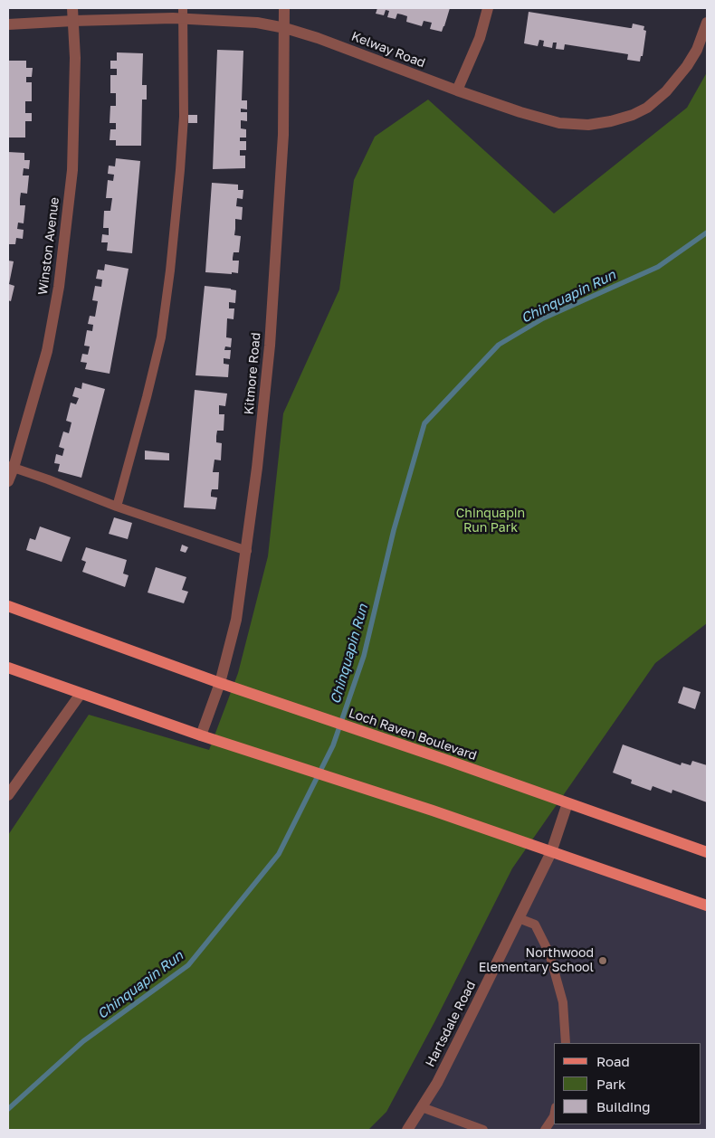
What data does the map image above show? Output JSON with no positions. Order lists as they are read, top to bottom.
{
  "streets": {
    "main road": ["Loch Raven Boulevard"],
    "street": [
      "Kelway Road",
      "Winston Avenue",
      "Kitmore Road",
      "Hartsdale Road"
    ]
  },
  "crossings": [
    ["Kelway Road", "Winston Avenue"],
    ["Kelway Road", "Kitmore Road"],
    ["Kitmore Road", "Loch Raven Boulevard"],
    ["Loch Raven Boulevard", "Hartsdale Road"]
  ],
  "water": ["Chinquapin Run"],
  "parks": ["Chinquapin Run Park"],
  "places": ["Northwood Elementary School"],
  "legend": ["Road", "Park", "Building"]
}
